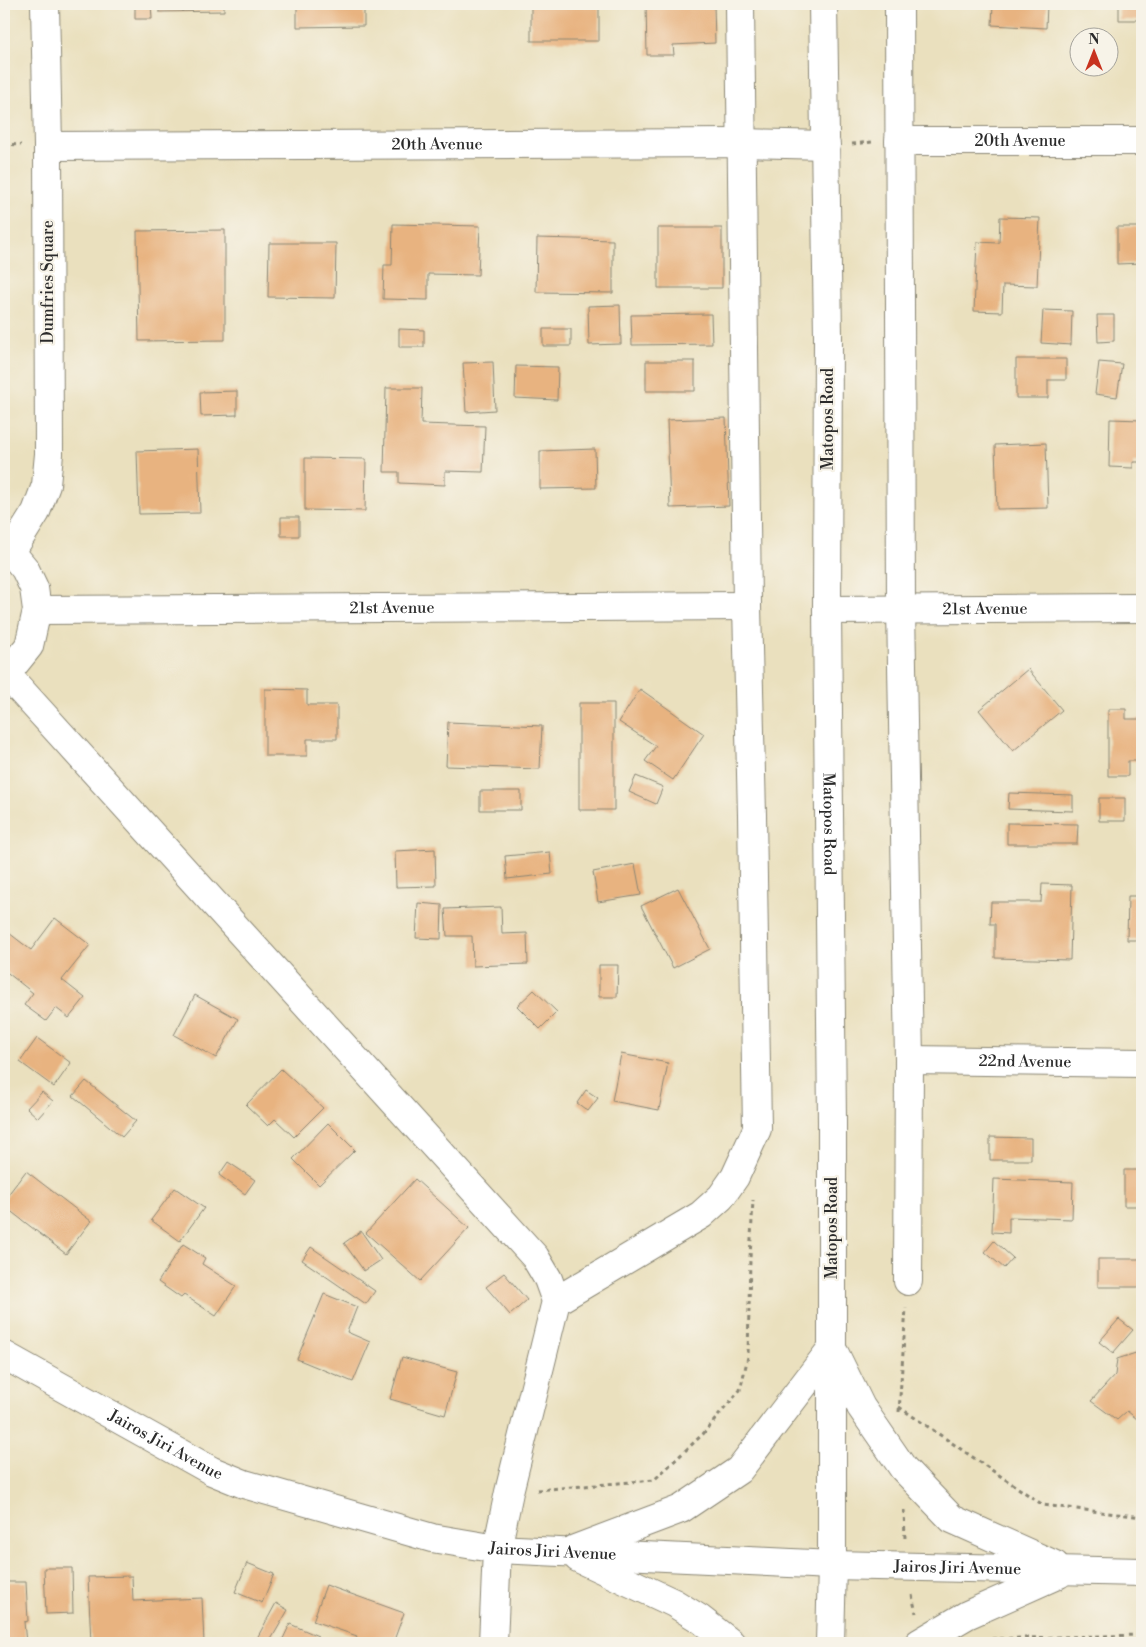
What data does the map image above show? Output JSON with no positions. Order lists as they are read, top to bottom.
{
  "streets": {
    "street": [
      "20th Avenue",
      "Dumfries Square",
      "Matopos Road",
      "21st Avenue",
      "22nd Avenue",
      "Jairos Jiri Avenue"
    ]
  },
  "crossings": [
    ["20th Avenue", "Dumfries Square"],
    ["20th Avenue", "Matopos Road"],
    ["Matopos Road", "21st Avenue"],
    ["Matopos Road", "Jairos Jiri Avenue"]
  ],
  "north": "top"
}
